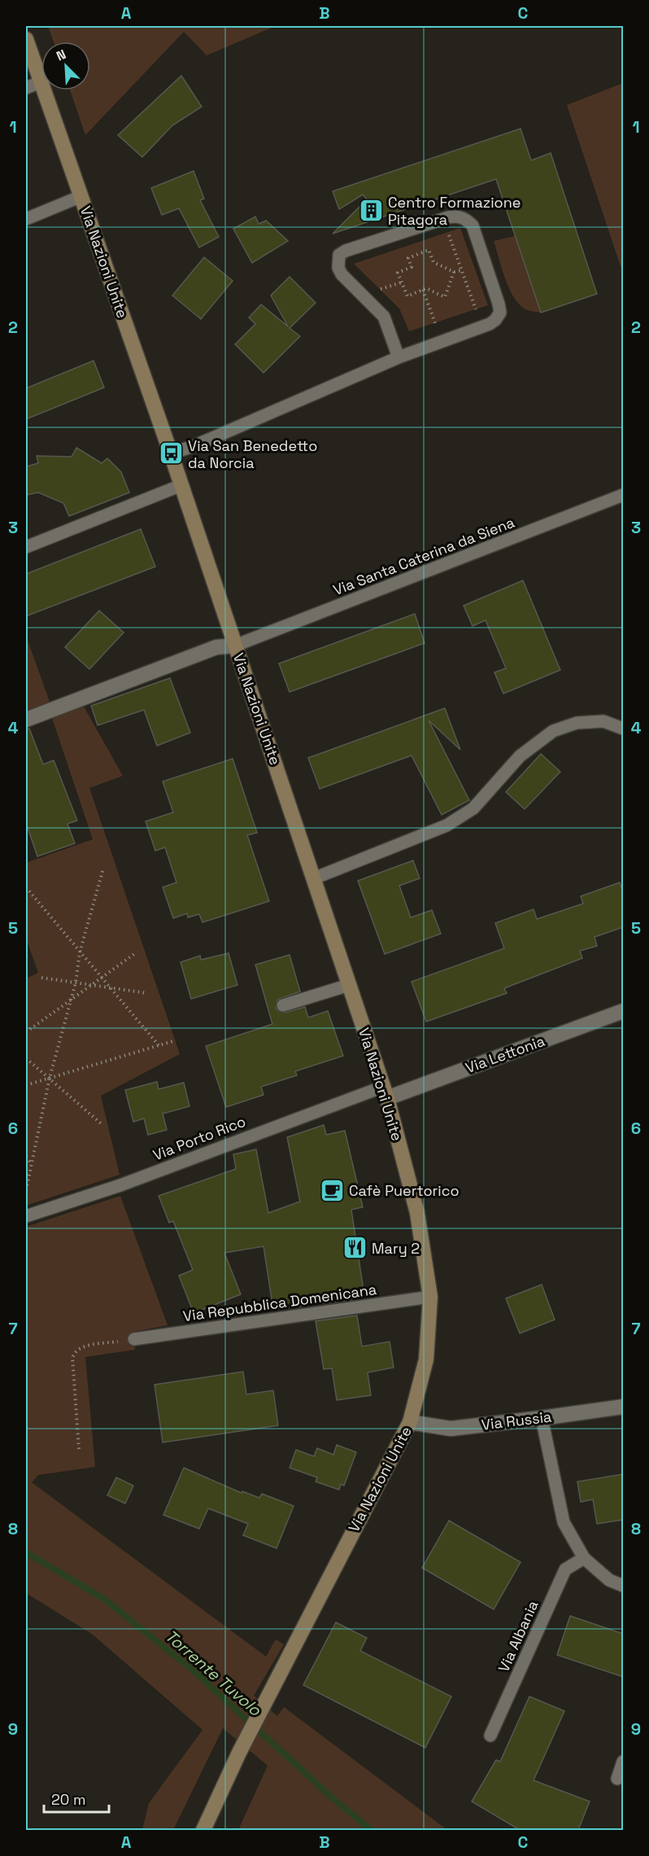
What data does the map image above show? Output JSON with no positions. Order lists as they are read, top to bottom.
{
  "streets": {
    "street": ["Via Nazioni Unite", "Via Lettonia", "Via Russia"],
    "lane": [
      "Via Santa Caterina da Siena",
      "Via Porto Rico",
      "Via Repubblica Domenicana",
      "Via Albania"
    ]
  },
  "crossings": [
    ["Via Nazioni Unite", "Via Santa Caterina da Siena"],
    ["Via Nazioni Unite", "Via Lettonia"],
    ["Via Nazioni Unite", "Via Porto Rico"],
    ["Via Nazioni Unite", "Via Repubblica Domenicana"],
    ["Via Nazioni Unite", "Via Russia"],
    ["Via Lettonia", "Via Porto Rico"]
  ],
  "water": ["Torrente Tuvolo"],
  "places": {
    "building": ["Centro Formazione Pitagora"],
    "bus stop": ["Via San Benedetto da Norcia"],
    "cafe": ["Cafè Puertorico"],
    "restaurant": ["Mary 2"]
  },
  "scale_bar": "20 m",
  "north": "top left",
  "grid": {
    "columns": ["A", "B", "C"],
    "rows": [
      "1",
      "2",
      "3",
      "4",
      "5",
      "6",
      "7",
      "8",
      "9"
    ]
  }
}
